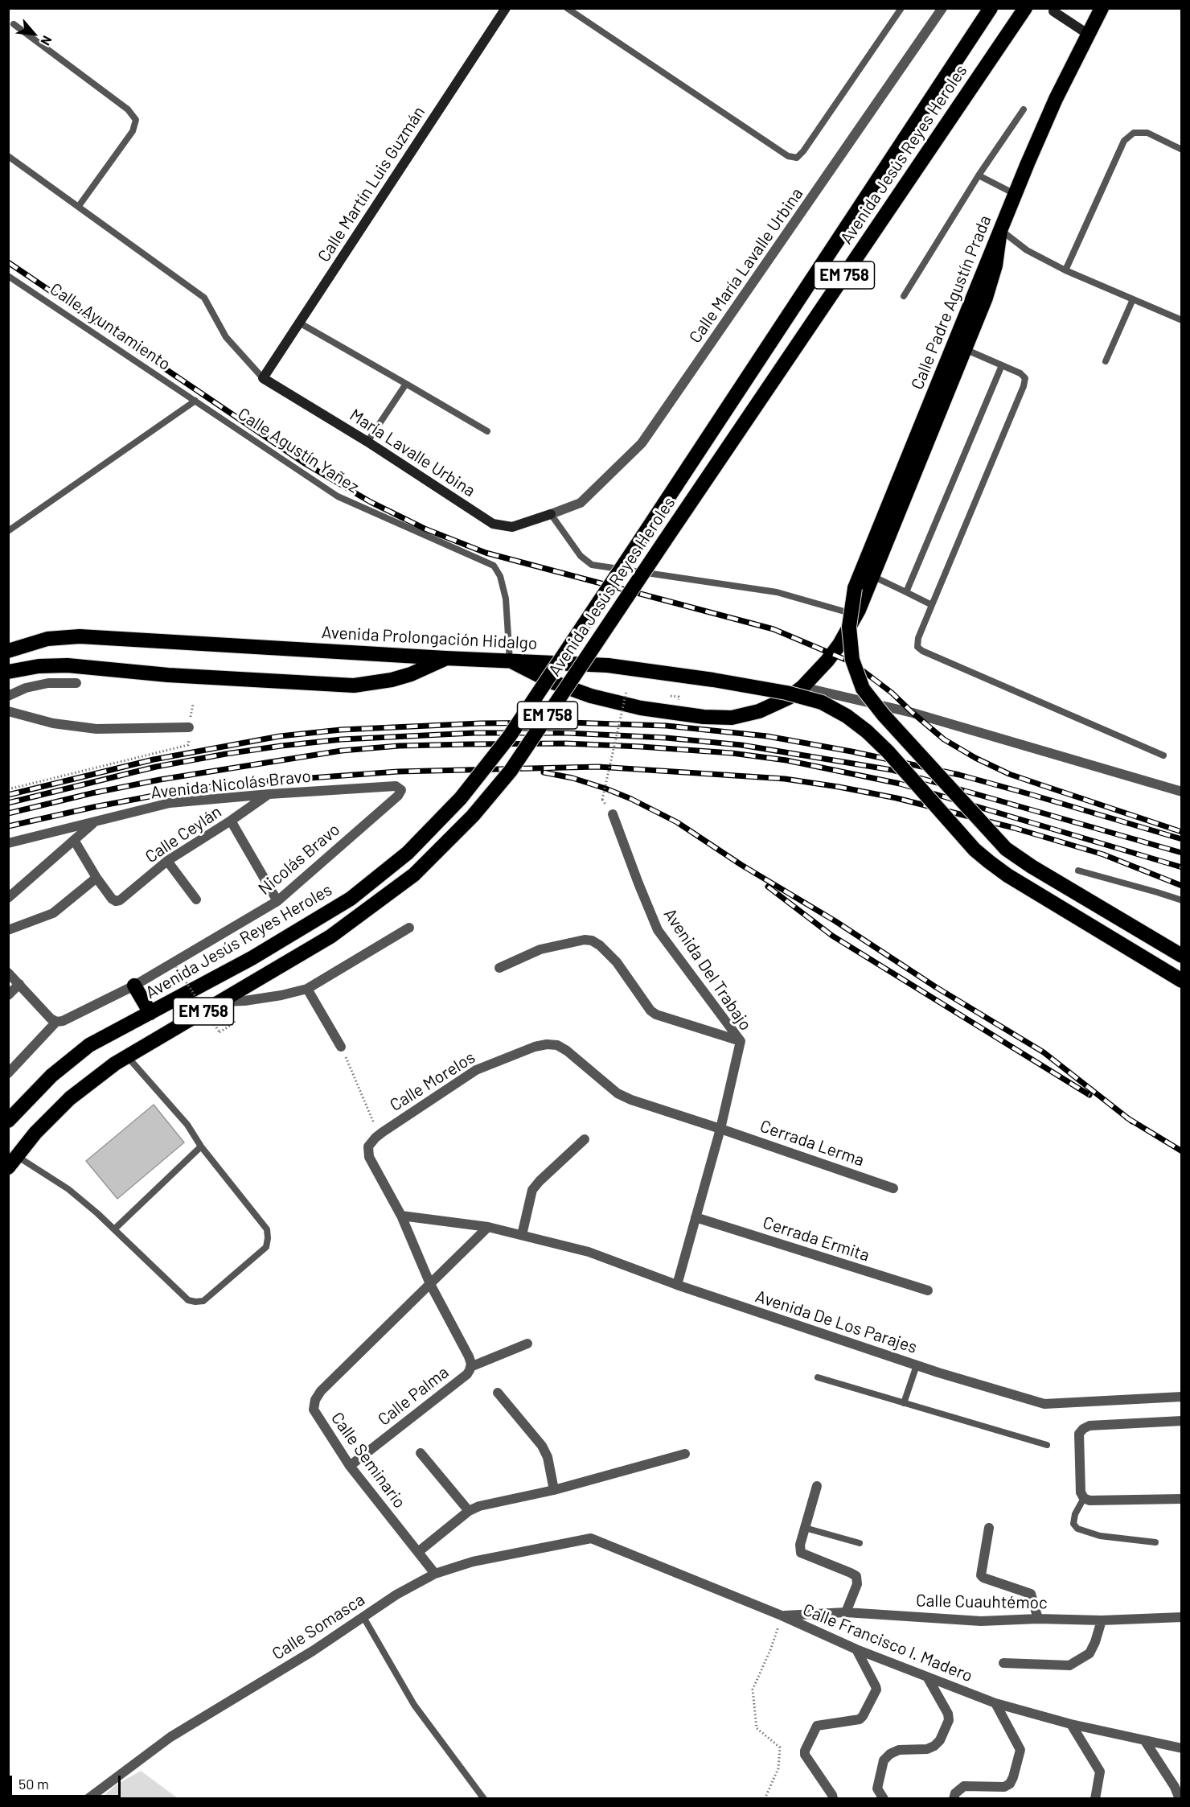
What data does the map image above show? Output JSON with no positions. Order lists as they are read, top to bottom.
{
  "streets": {
    "highway": [
      "Avenida Jesús Reyes Heroles",
      "EM 758",
      "Calle Padre Agustín Prada",
      "Avenida Prolongación Hidalgo"
    ],
    "street": [
      "Calle Martín Luis Guzmán",
      "Calle María Lavalle Urbina",
      "María Lavalle Urbina",
      "Avenida Nicolás Bravo",
      "Calle Ceylán",
      "Nicolás Bravo",
      "Avenida Del Trabajo",
      "Calle Morelos",
      "Cerrada Lerma",
      "Cerrada Ermita",
      "Avenida De Los Parajes",
      "Calle Palma",
      "Calle Seminario",
      "Calle Cuauhtémoc",
      "Calle Somasca",
      "Calle Francisco I. Madero"
    ],
    "lane": ["Calle Ayuntamiento", "Calle Agustín Yañez"]
  },
  "crossings": [
    ["Calle Martín Luis Guzmán", "María Lavalle Urbina"],
    ["Calle María Lavalle Urbina", "María Lavalle Urbina"],
    ["Calle Ayuntamiento", "Calle Agustín Yañez"],
    ["Calle Agustín Yañez", "Avenida Prolongación Hidalgo"],
    ["Avenida Nicolás Bravo", "Calle Ceylán"],
    ["Avenida Nicolás Bravo", "Nicolás Bravo"],
    ["Avenida Del Trabajo", "Calle Morelos"],
    ["Avenida Del Trabajo", "Cerrada Lerma"],
    ["Avenida Del Trabajo", "Cerrada Ermita"],
    ["Avenida Del Trabajo", "Avenida De Los Parajes"],
    ["Calle Morelos", "Cerrada Lerma"],
    ["Avenida De Los Parajes", "Calle Seminario"],
    ["Calle Palma", "Calle Seminario"],
    ["Calle Seminario", "Calle Somasca"],
    ["Calle Cuauhtémoc", "Calle Francisco I. Madero"],
    ["Calle Somasca", "Calle Francisco I. Madero"]
  ],
  "scale_bar": "50 m",
  "north": "bottom right"
}
